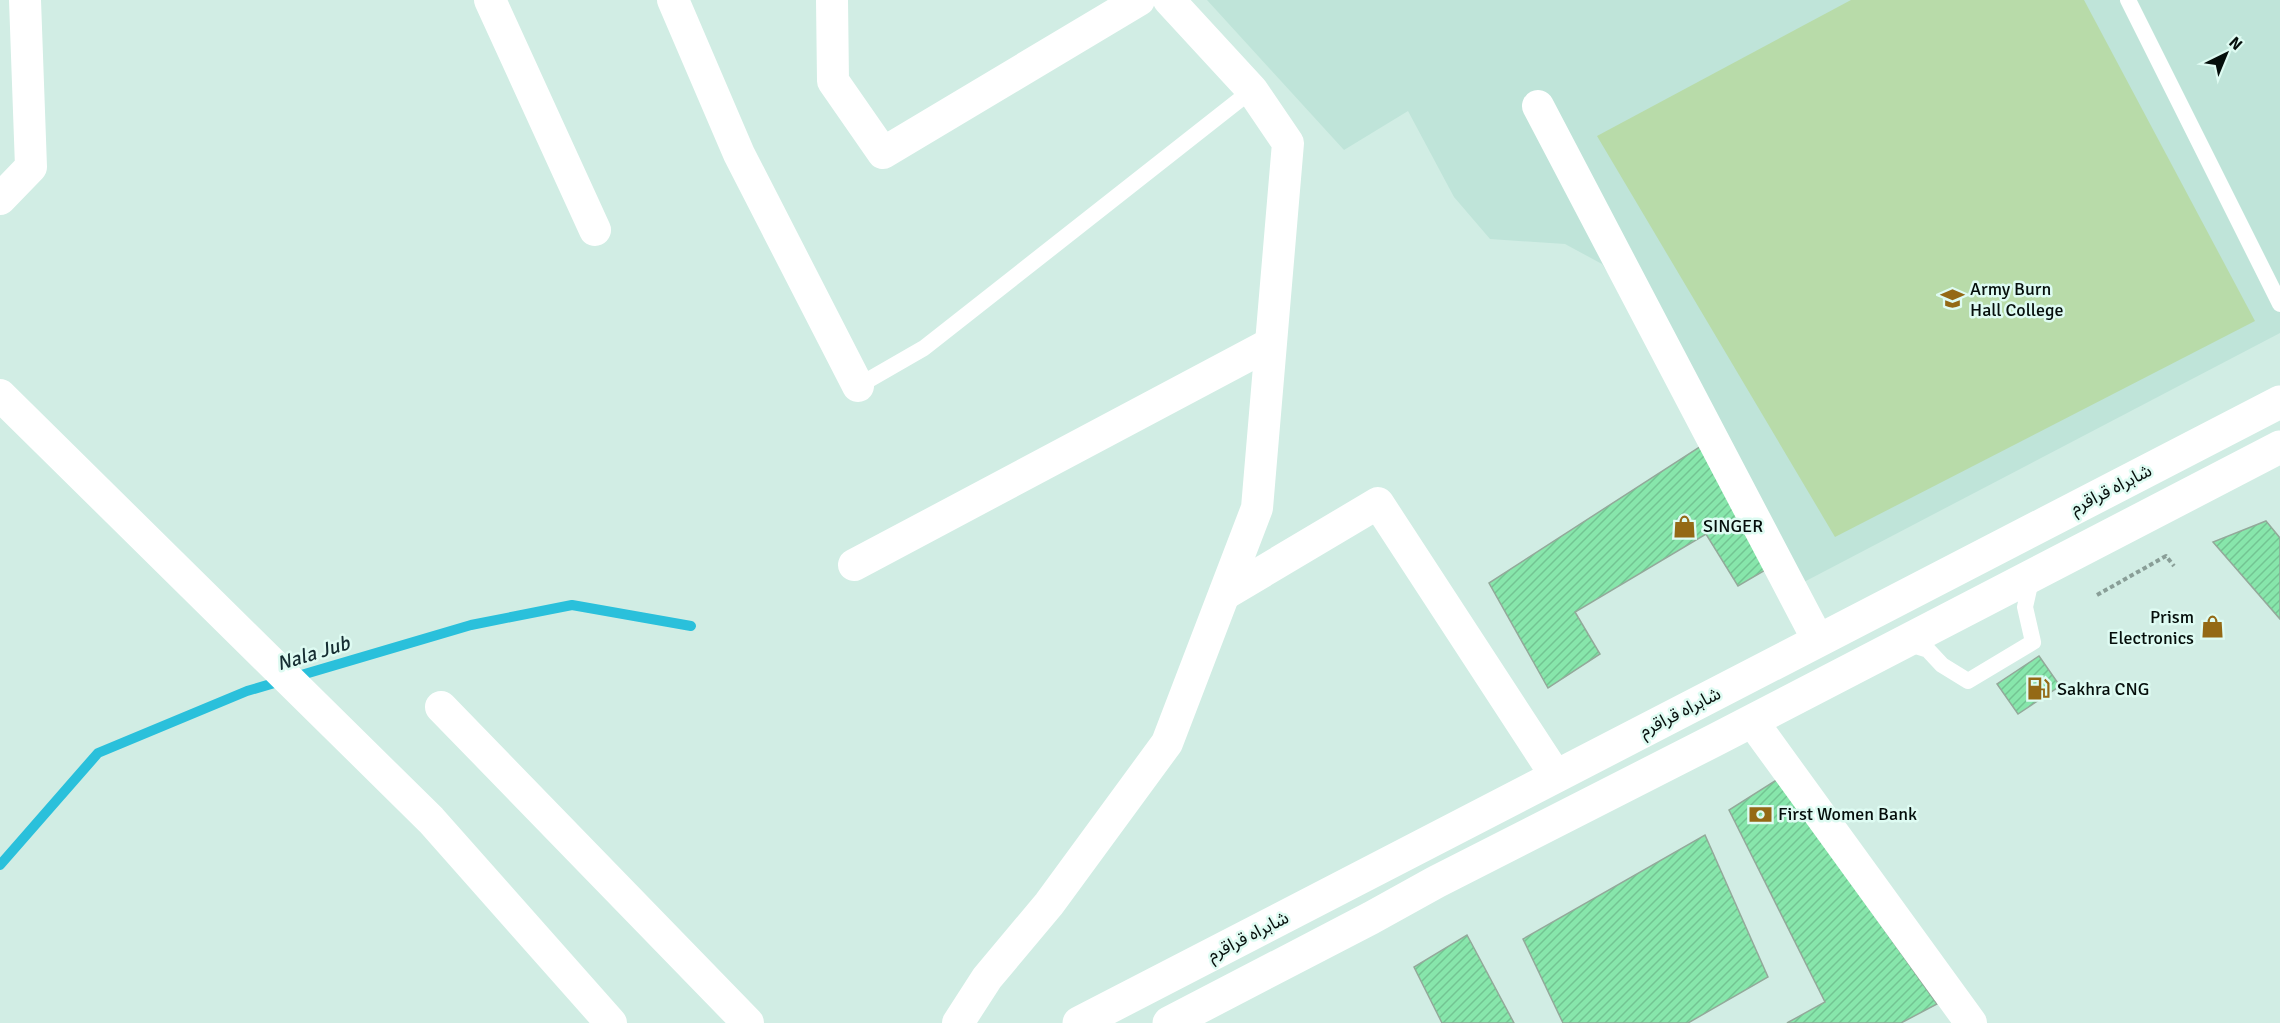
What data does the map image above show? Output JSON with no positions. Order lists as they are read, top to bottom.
{
  "streets": {
    "highway": ["شاہراہ قراقرم"]
  },
  "water": ["Nala Jub"],
  "places": {
    "school or university": ["Army Burn Hall College"],
    "shop": ["SINGER", "Prism Electronics"],
    "fuel station": ["Sakhra CNG"],
    "bank": ["First Women Bank"]
  },
  "north": "top right"
}
